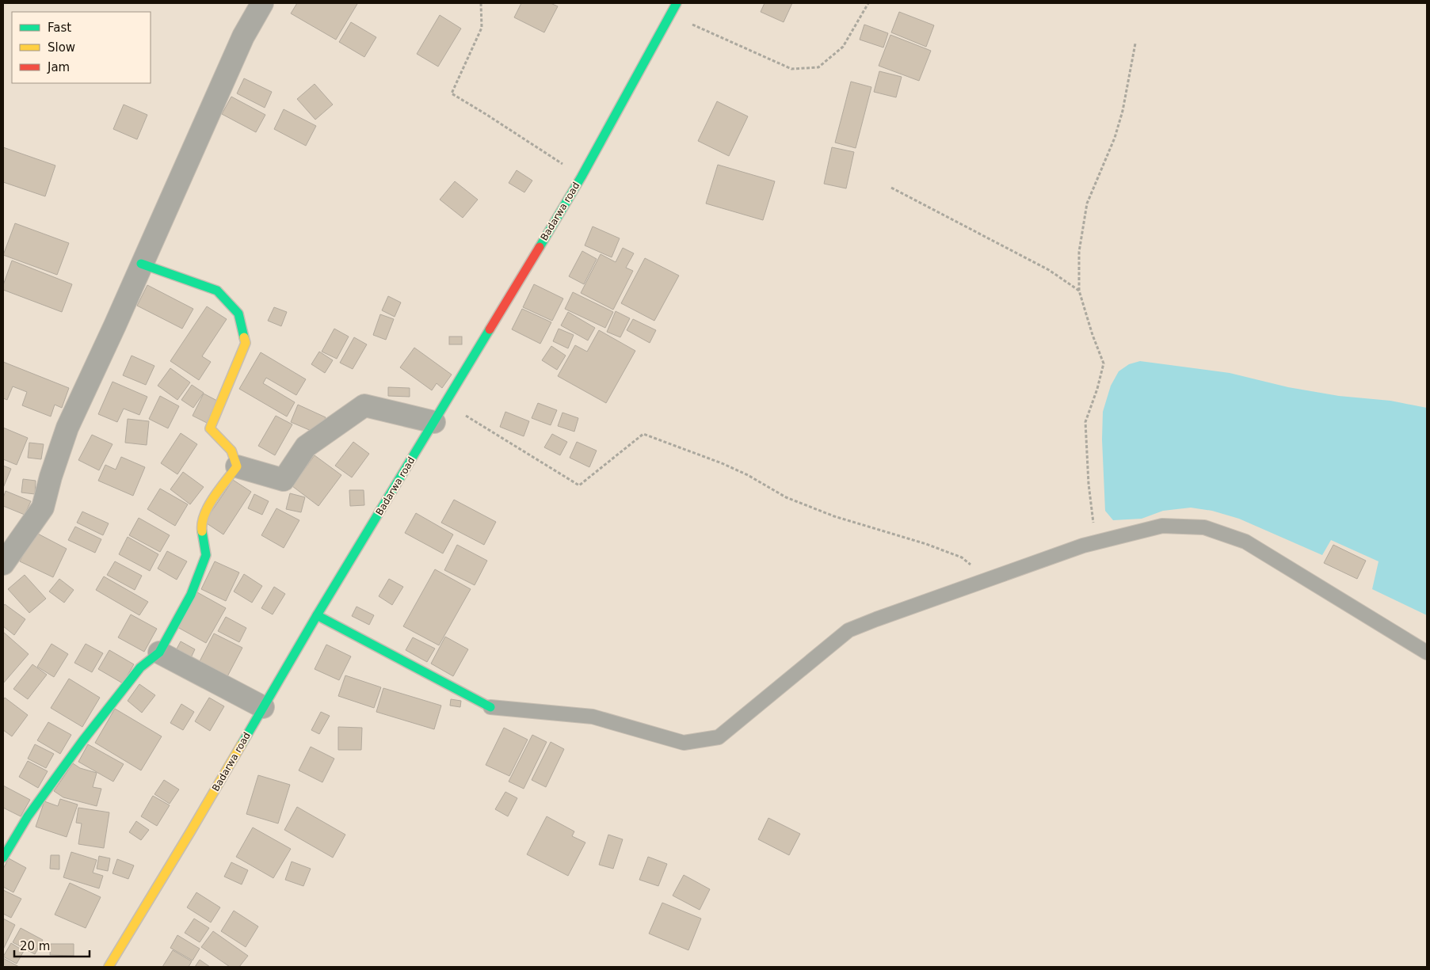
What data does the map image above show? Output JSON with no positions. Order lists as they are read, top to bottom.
{
  "streets": {
    "main road": ["Badarwa road"]
  },
  "legend": ["Fast", "Slow", "Jam"],
  "scale_bar": "20 m"
}
